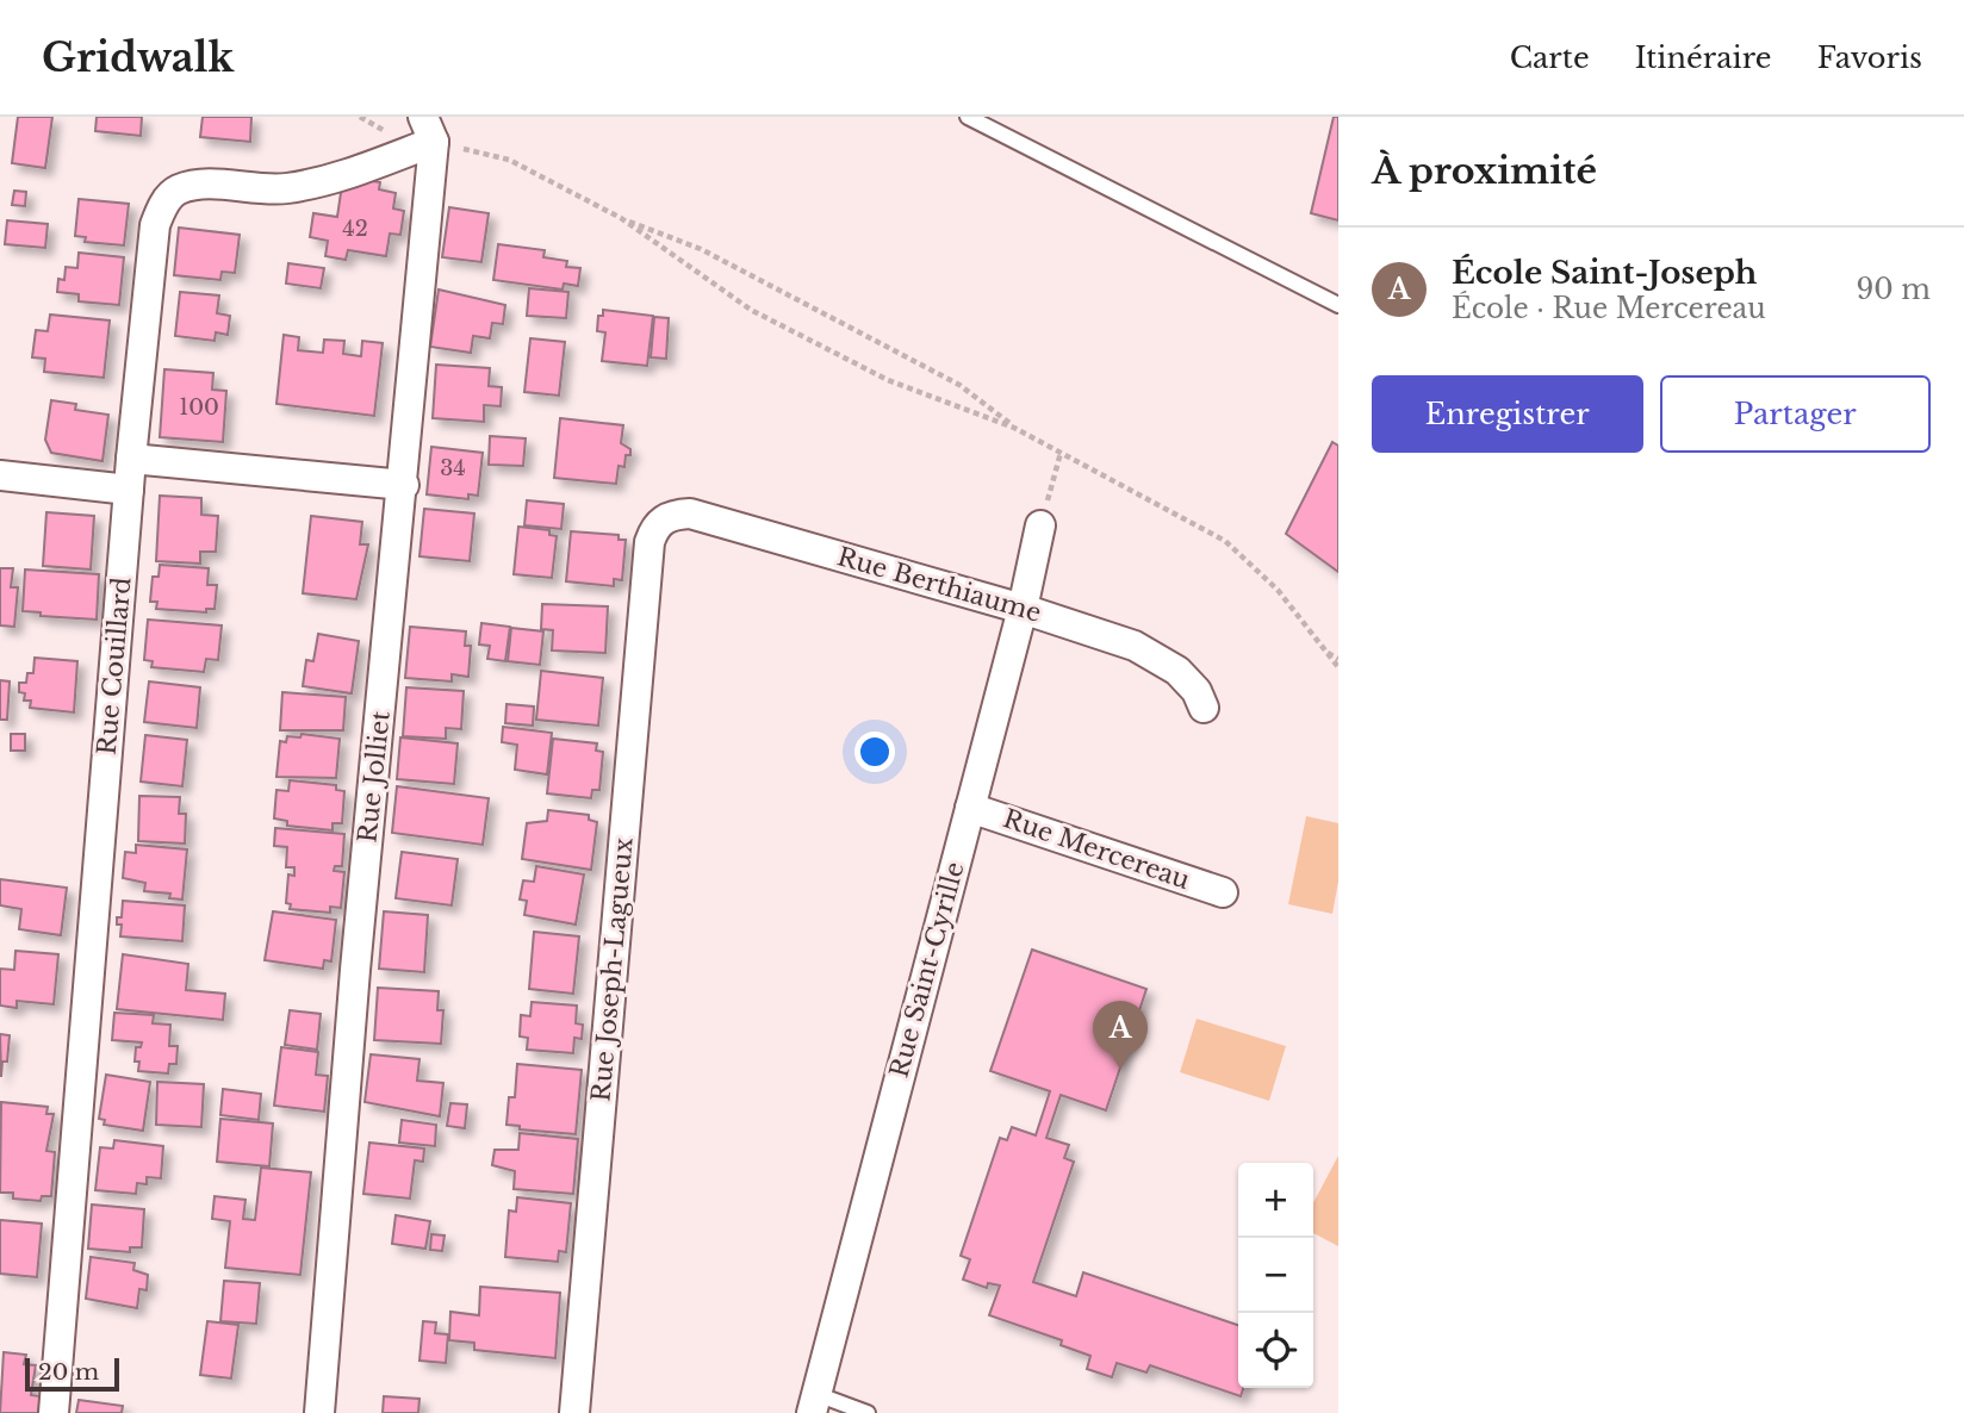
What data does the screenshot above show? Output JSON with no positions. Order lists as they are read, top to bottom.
{
  "streets": {
    "street": [
      "Rue Berthiaume",
      "Rue Couillard",
      "Rue Jolliet",
      "Rue Mercereau",
      "Rue Joseph-Lagueux",
      "Rue Saint-Cyrille"
    ]
  },
  "crossings": [
    ["Rue Berthiaume", "Rue Joseph-Lagueux"],
    ["Rue Berthiaume", "Rue Saint-Cyrille"],
    ["Rue Couillard", "Rue Jolliet"],
    ["Rue Mercereau", "Rue Saint-Cyrille"]
  ],
  "house_numbers": ["42", "100", "34"],
  "scale_bar": "20 m",
  "page": {
    "header": "Gridwalk",
    "nav": ["Carte", "Itinéraire", "Favoris"],
    "heading": "À proximité",
    "list": [
      {
        "mark": "A",
        "name": "École Saint-Joseph",
        "note": "École · Rue Mercereau",
        "value": "90 m"
      }
    ],
    "buttons": ["Enregistrer", "Partager"],
    "pins": "A",
    "map_buttons": ["+", "−"],
    "scale": "20 m"
  }
}
